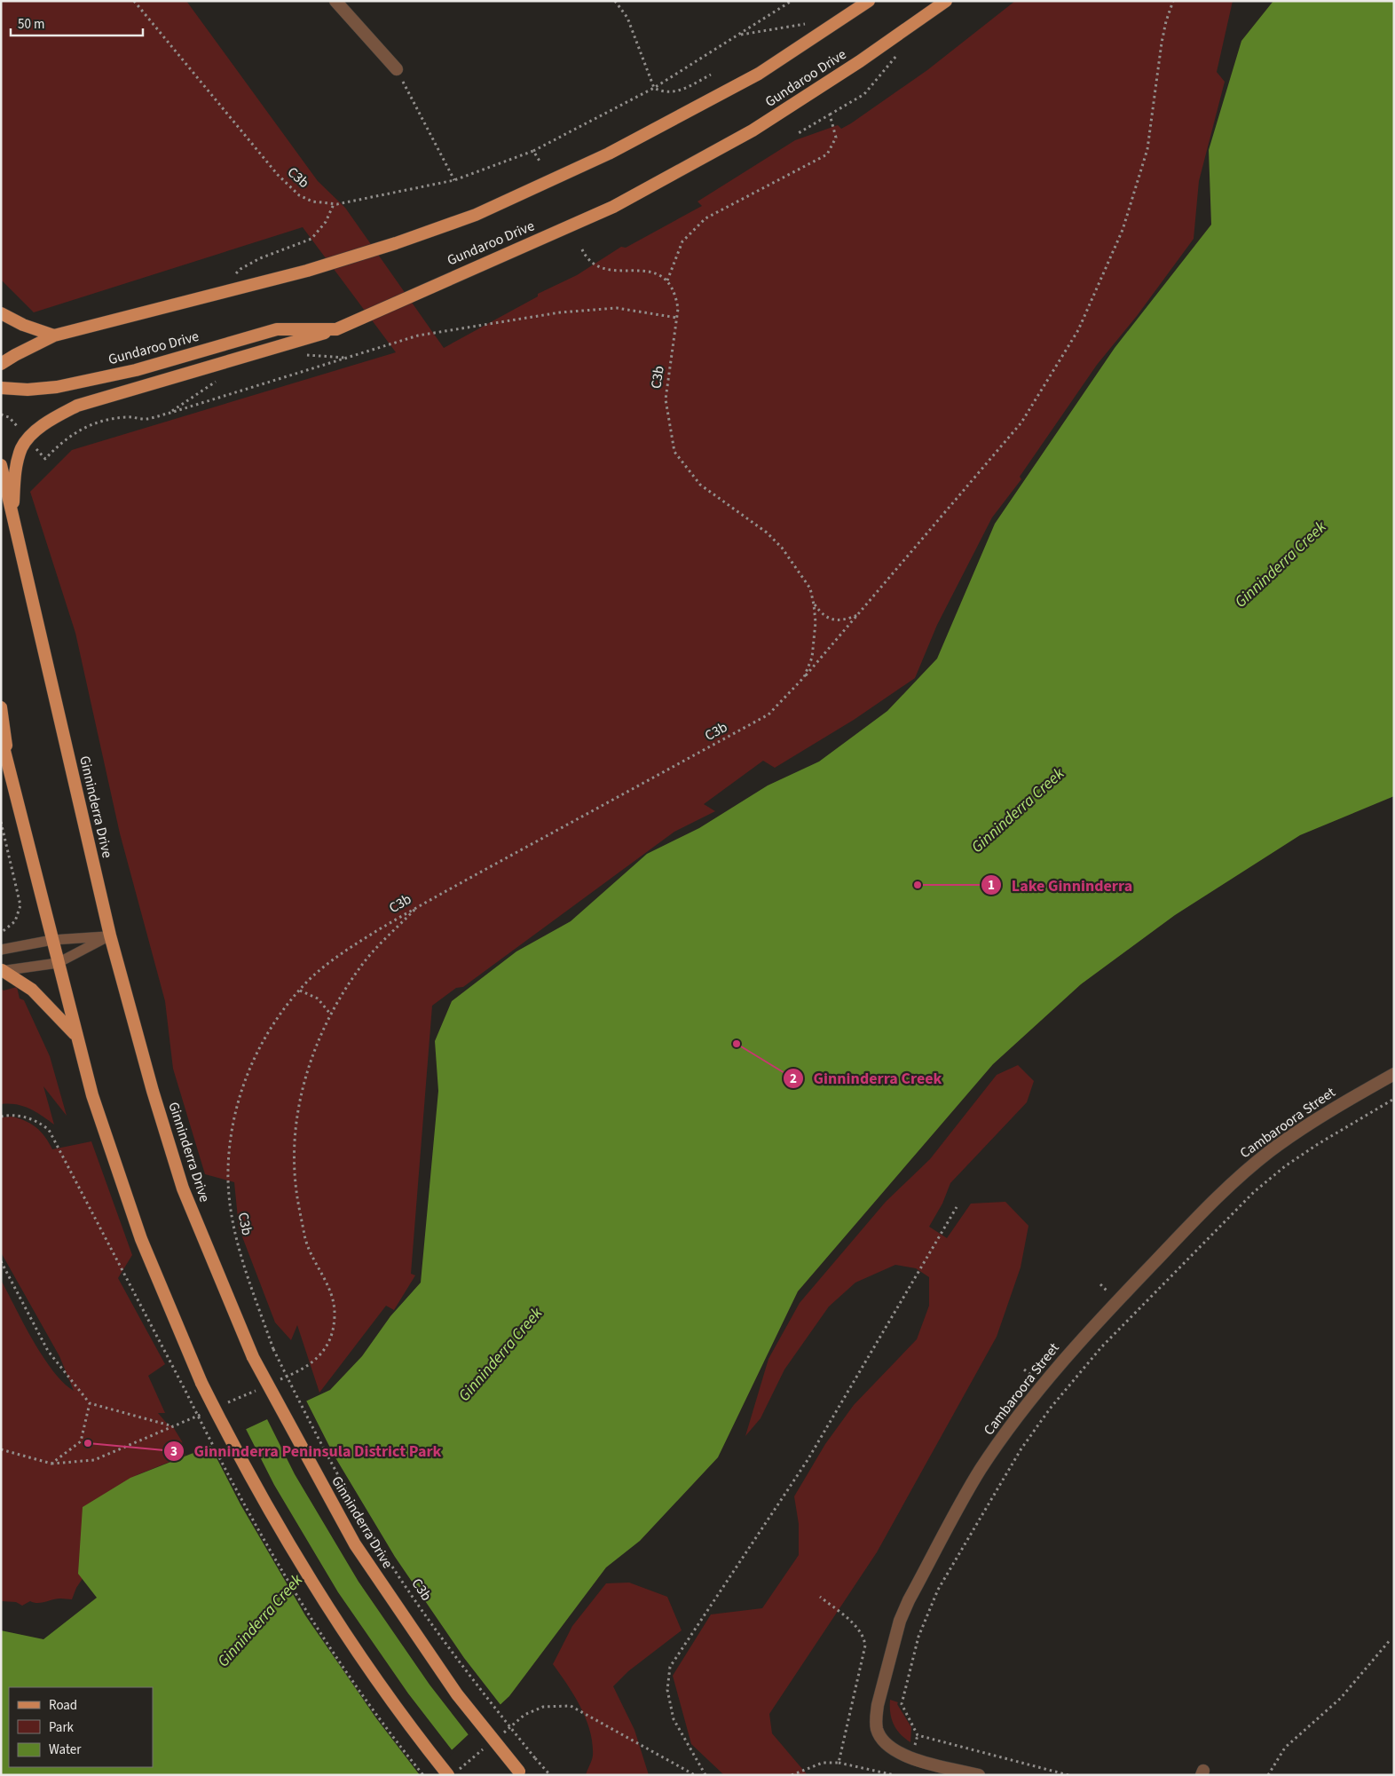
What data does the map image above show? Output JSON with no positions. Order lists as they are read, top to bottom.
{
  "streets": {
    "main road": ["Gundaroo Drive", "Ginninderra Drive"],
    "street": ["Cambaroora Street"],
    "path": ["C3b"]
  },
  "water": ["Ginninderra Creek"],
  "places": ["Lake Ginninderra", "Ginninderra Creek", "Ginninderra Peninsula District Park"],
  "legend": ["Road", "Park", "Water"],
  "scale_bar": "50 m"
}
